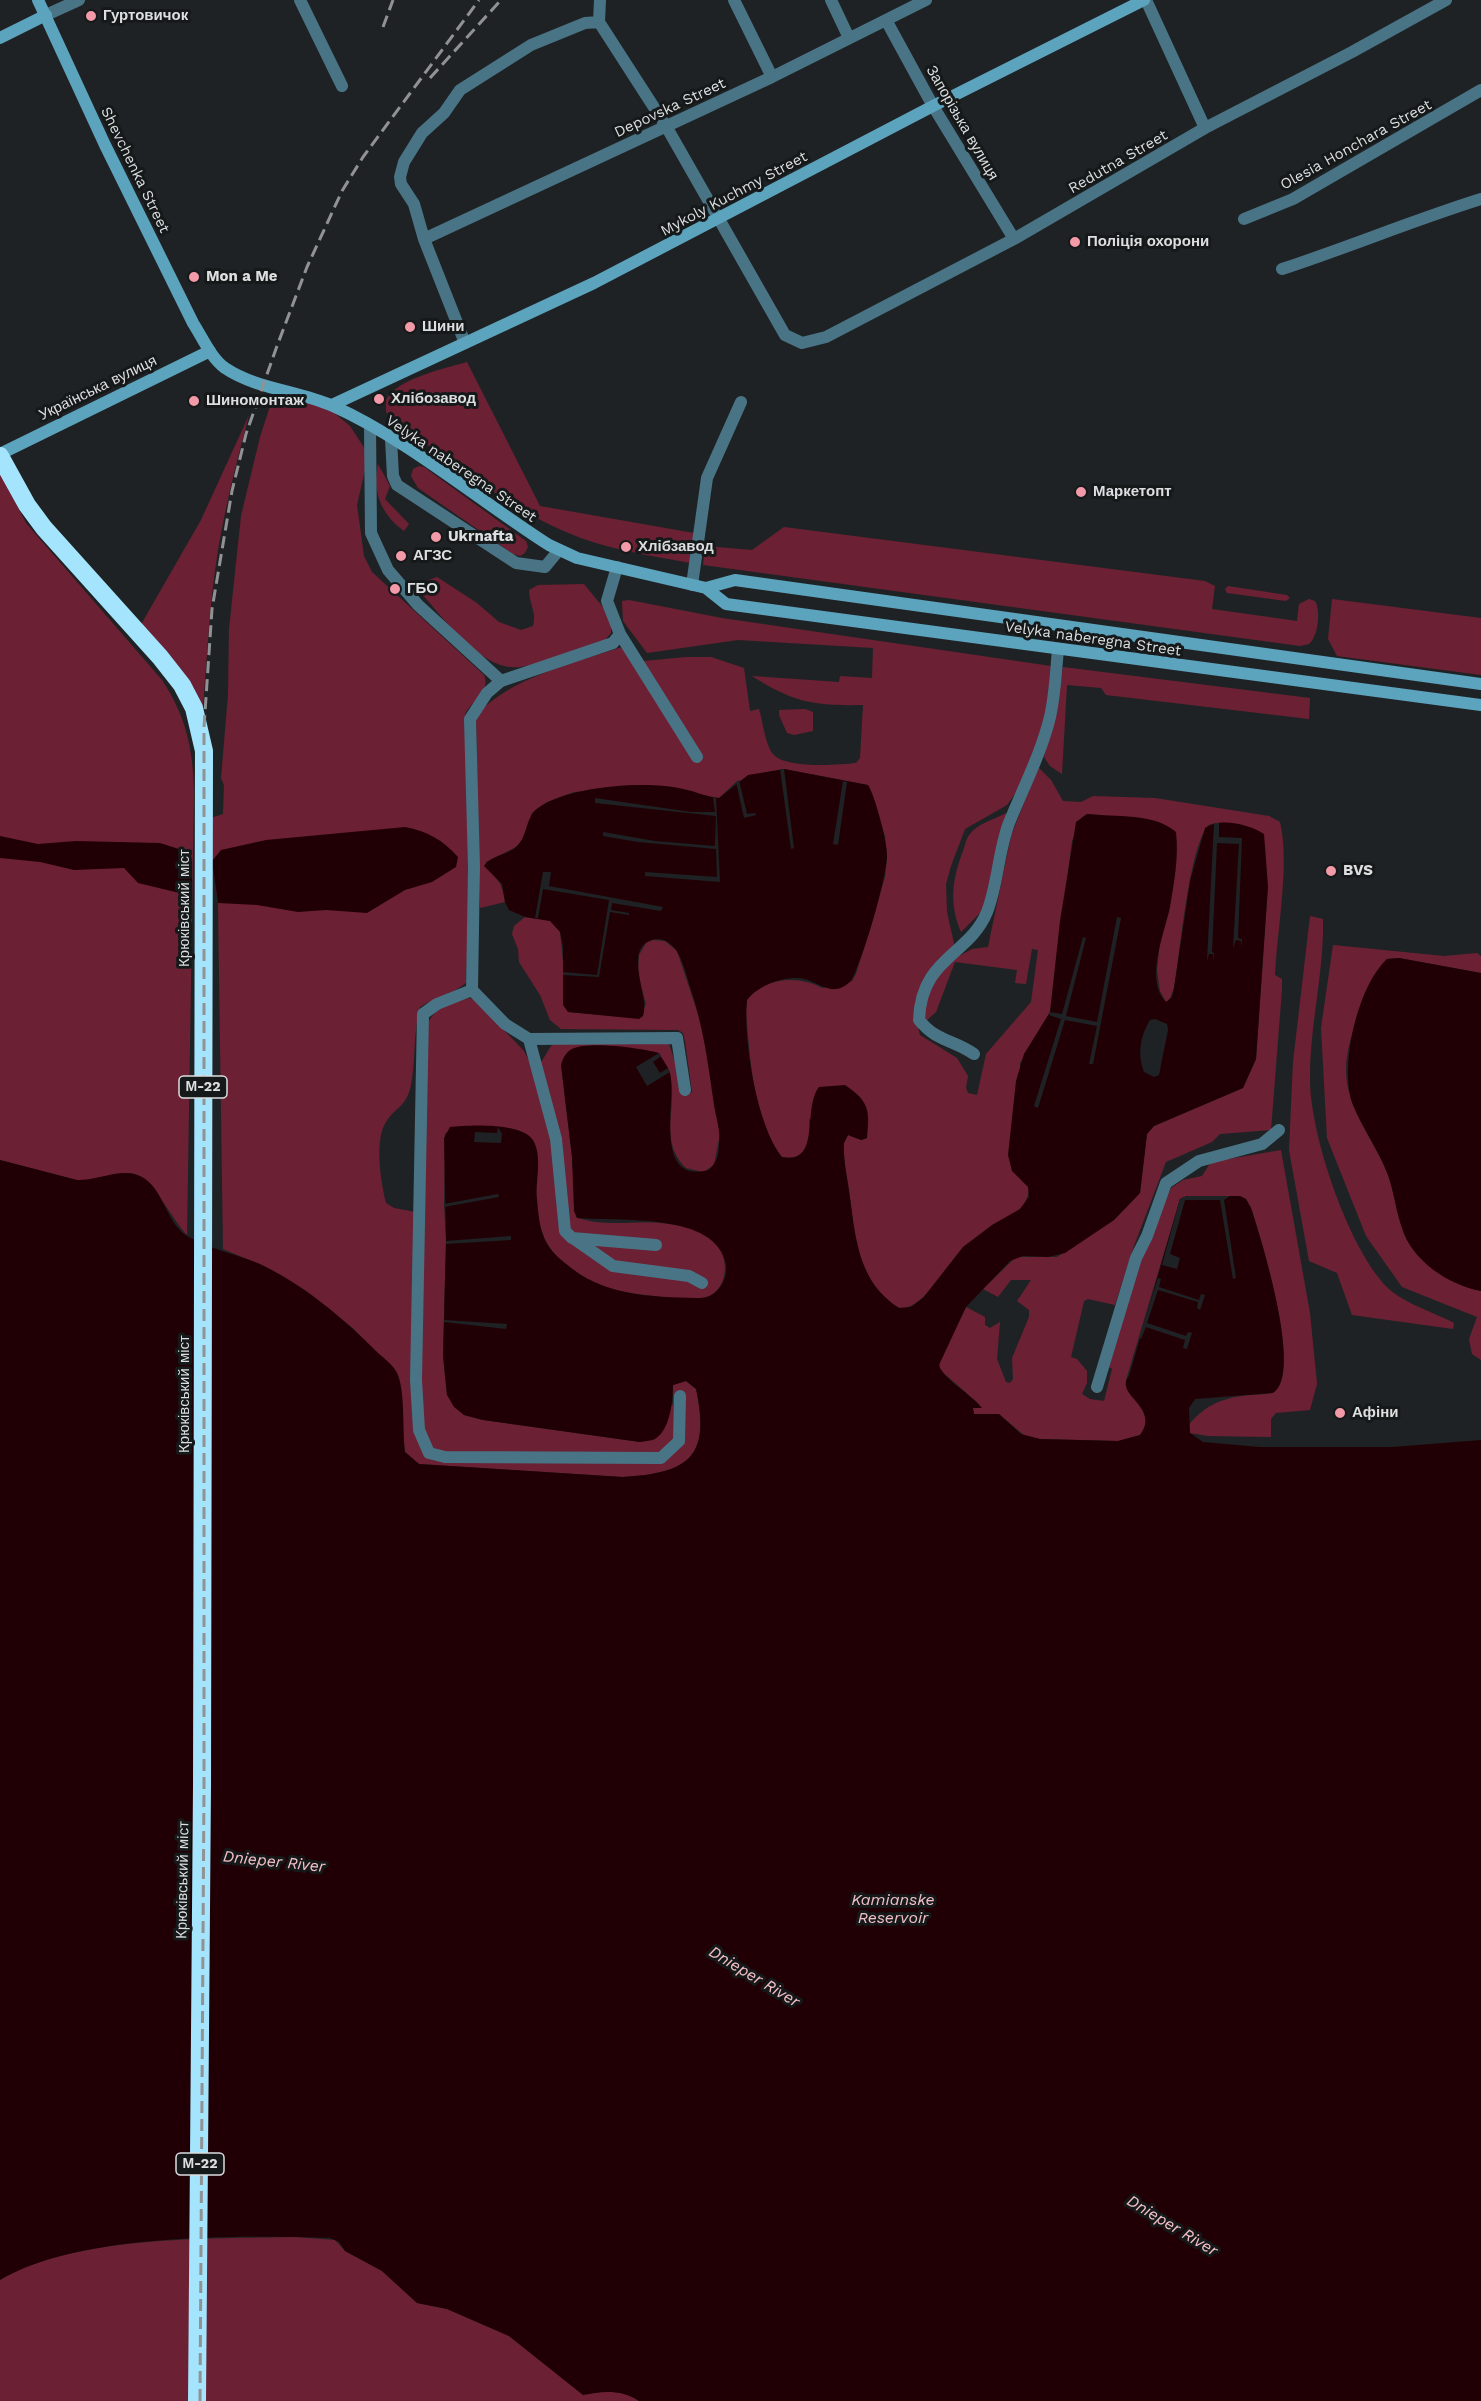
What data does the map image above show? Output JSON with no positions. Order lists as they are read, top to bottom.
{
  "streets": {
    "highway": ["Крюківський міст", "М-22"],
    "street": [
      "Depovska Street",
      "Запорізька вулиця",
      "Olesia Honchara Street",
      "Redutna Street",
      "Shevchenka Street",
      "Mykoly Kuchmy Street",
      "Українська вулиця",
      "Velyka naberegna Street"
    ]
  },
  "crossings": [
    ["Depovska Street", "Запорізька вулиця"],
    ["Запорізька вулиця", "Redutna Street"],
    ["Запорізька вулиця", "Mykoly Kuchmy Street"],
    ["Redutna Street", "Mykoly Kuchmy Street"],
    ["Shevchenka Street", "Українська вулиця"],
    ["Shevchenka Street", "Velyka naberegna Street"],
    ["Mykoly Kuchmy Street", "Velyka naberegna Street"],
    ["Українська вулиця", "Velyka naberegna Street"],
    ["Українська вулиця", "Крюківський міст"]
  ],
  "water": ["Dnieper River", "Kamianske Reservoir"],
  "places": [
    "Гуртовичок",
    "Поліція охорони",
    "Mon a Me",
    "Шини",
    "Хлібозавод",
    "Шиномонтаж",
    "Маркетопт",
    "Ukrnafta",
    "Хлібзавод",
    "АГЗС",
    "ГБО",
    "BVS",
    "Афіни"
  ]
}
